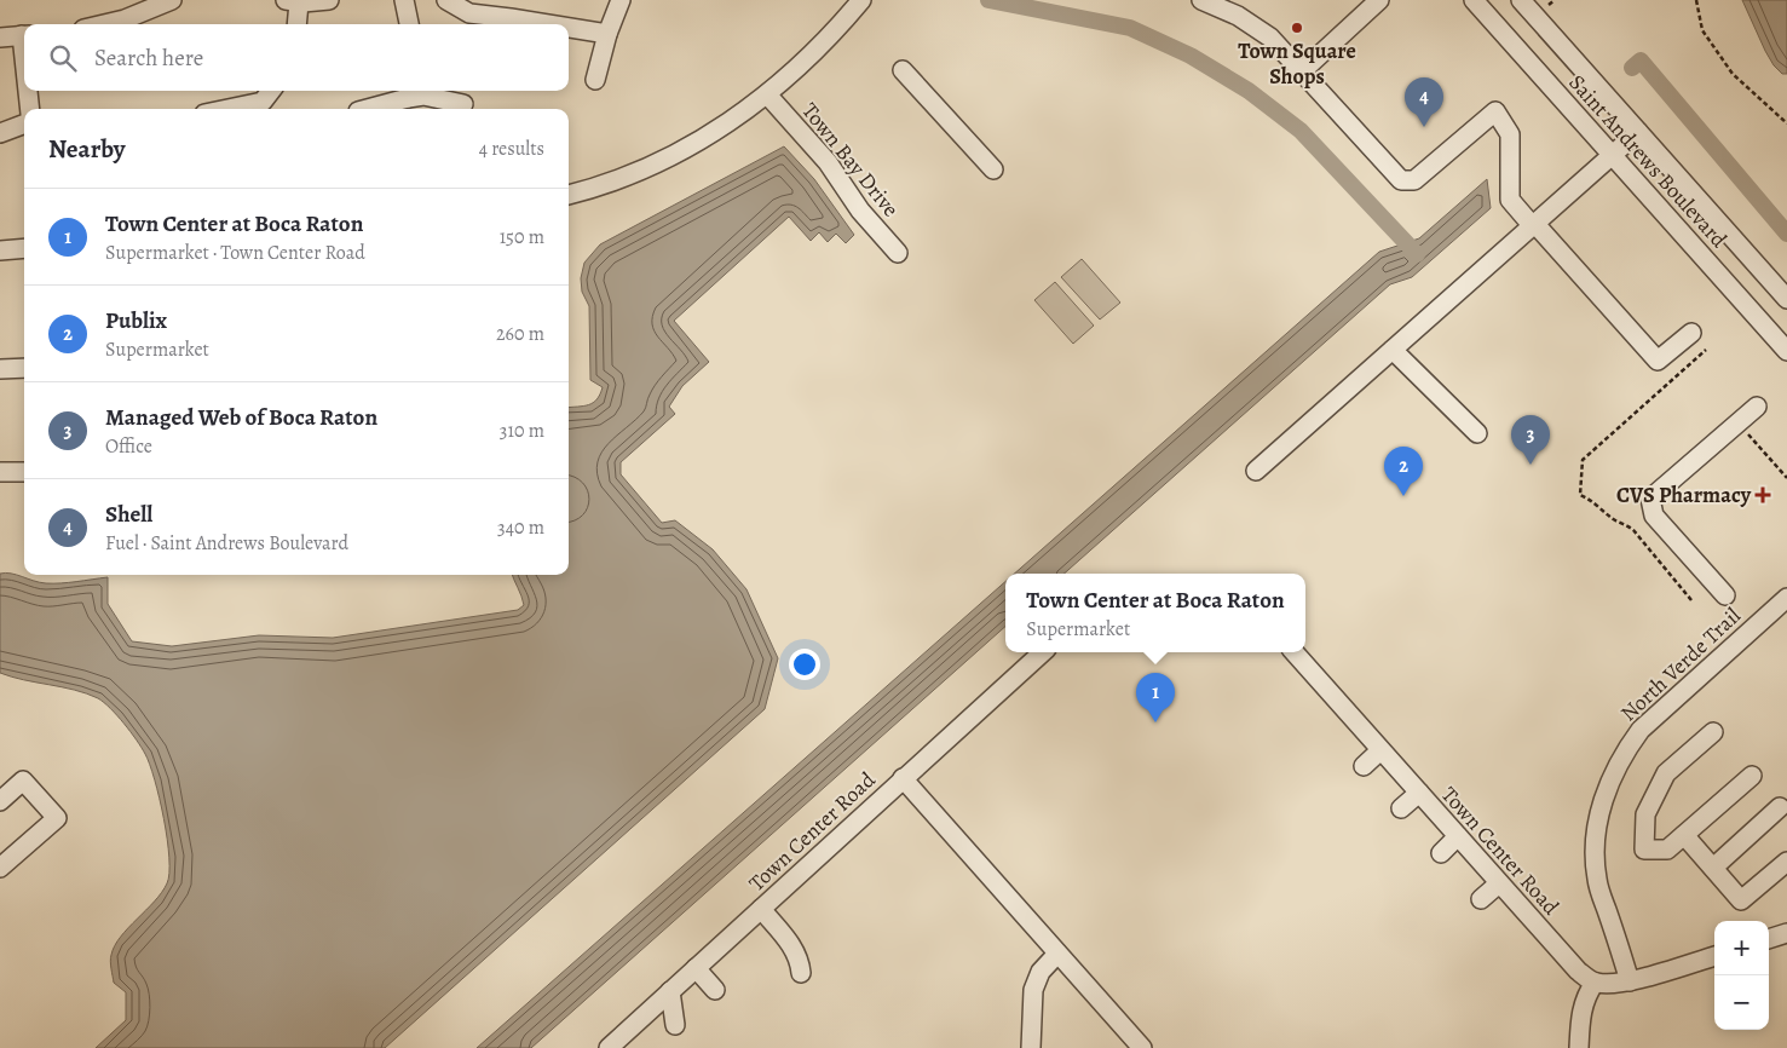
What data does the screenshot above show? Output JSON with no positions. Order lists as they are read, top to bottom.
{
  "streets": {
    "street": [
      "Town Bay Drive",
      "Saint Andrews Boulevard",
      "North Verde Trail",
      "Town Center Road"
    ]
  },
  "places": {
    "other": ["Town Square Shops"],
    "health": ["CVS Pharmacy"]
  },
  "page": {
    "search": "Search here",
    "pins": [
      "4",
      "3",
      "2",
      "1"
    ],
    "heading": ["Nearby", "4 results"],
    "list": [
      {
        "mark": "1",
        "name": "Town Center at Boca Raton",
        "note": "Supermarket · Town Center Road",
        "value": "150 m"
      },
      {
        "mark": "2",
        "name": "Publix",
        "note": "Supermarket",
        "value": "260 m"
      },
      {
        "mark": "3",
        "name": "Managed Web of Boca Raton",
        "note": "Office",
        "value": "310 m"
      },
      {
        "mark": "4",
        "name": "Shell",
        "note": "Fuel · Saint Andrews Boulevard",
        "value": "340 m"
      }
    ],
    "popup": ["Town Center at Boca Raton", "Supermarket"],
    "map_buttons": ["+", "−"]
  }
}
